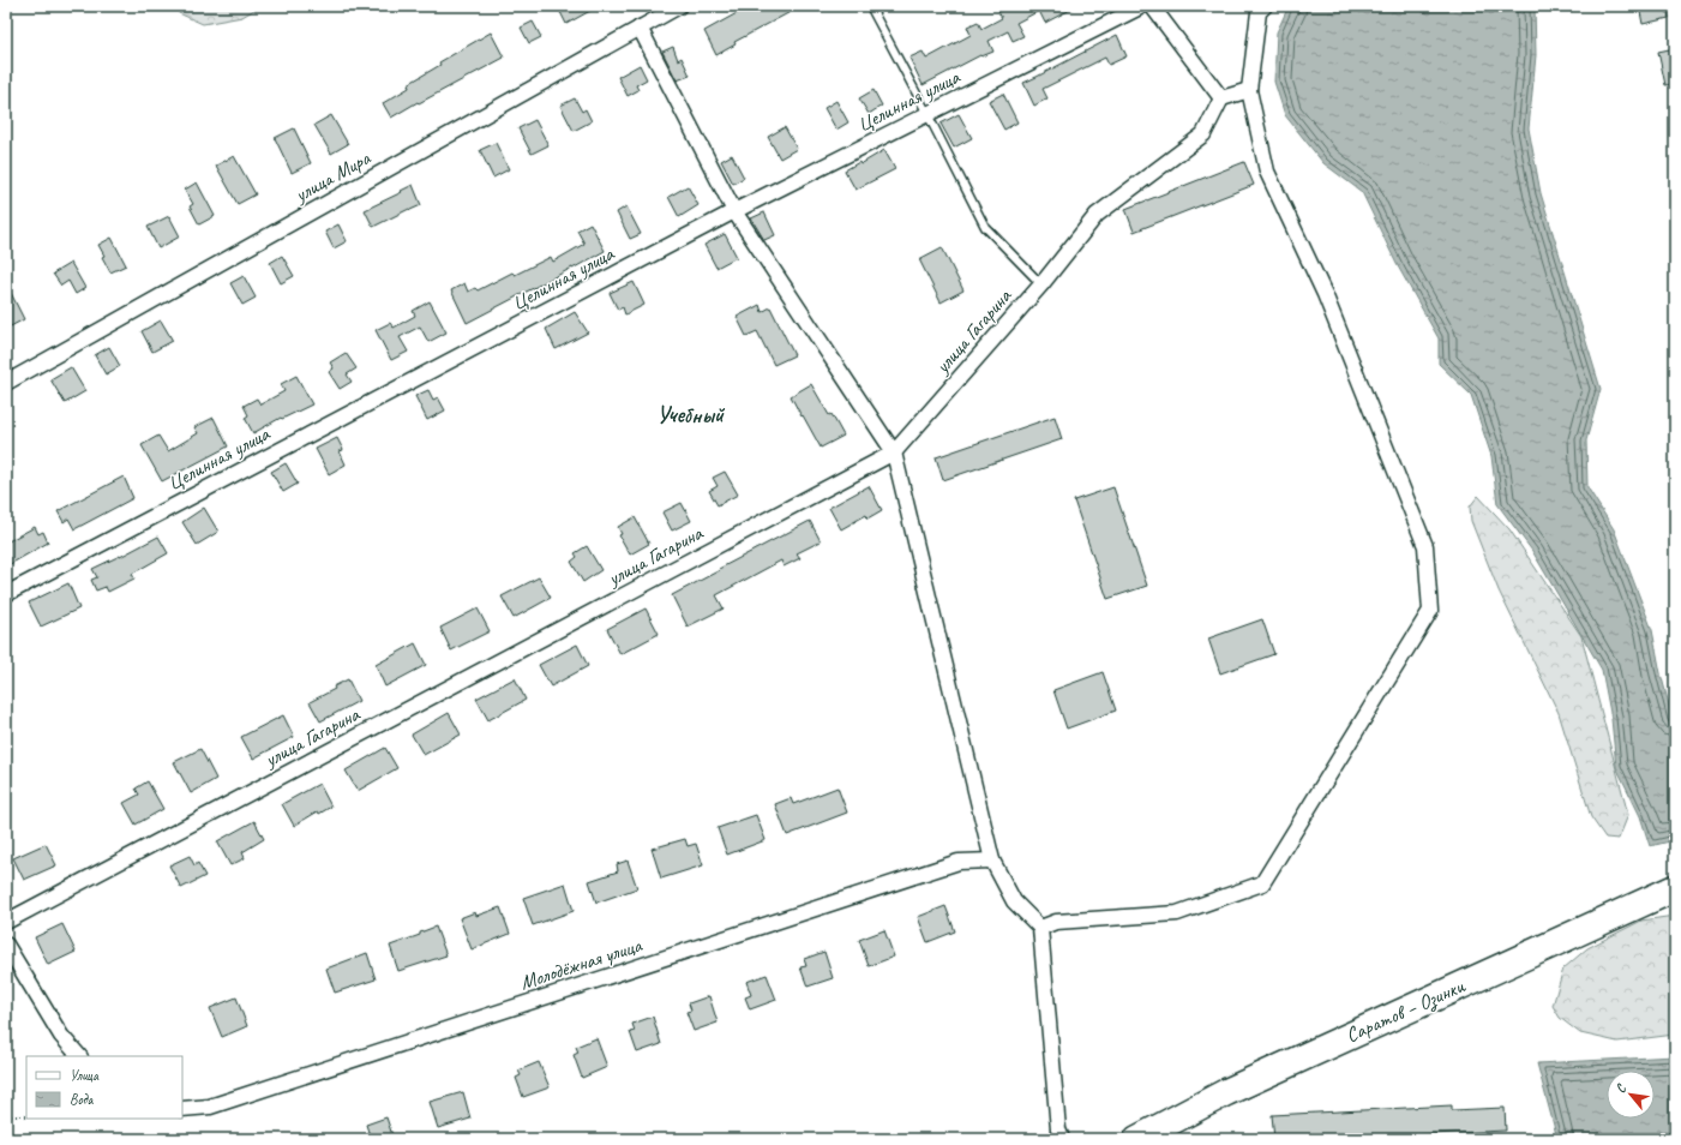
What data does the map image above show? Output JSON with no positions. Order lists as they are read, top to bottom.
{
  "streets": {
    "highway": ["Саратов – Озинки"],
    "street": [
      "Целинная улица",
      "улица Мира",
      "улица Гагарина",
      "Молодёжная улица"
    ]
  },
  "districts": ["Учебный"],
  "legend": ["Улица", "Вода"],
  "north": "top left"
}
